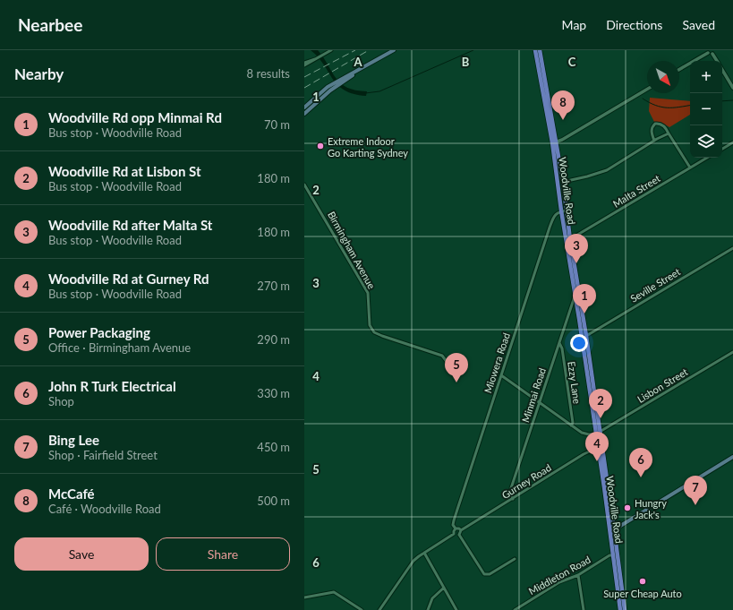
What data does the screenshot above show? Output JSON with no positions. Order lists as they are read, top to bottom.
{
  "streets": {
    "main road": ["Woodville Road"],
    "street": [
      "Malta Street",
      "Birmingham Avenue",
      "Seville Street",
      "Miowera Road",
      "Ezzy Lane",
      "Lisbon Street",
      "Minmai Road",
      "Gurney Road",
      "Middleton Road"
    ]
  },
  "crossings": [
    ["Woodville Road", "Malta Street"],
    ["Woodville Road", "Seville Street"],
    ["Woodville Road", "Miowera Road"],
    ["Woodville Road", "Lisbon Street"],
    ["Woodville Road", "Minmai Road"],
    ["Woodville Road", "Gurney Road"],
    ["Woodville Road", "Middleton Road"],
    ["Miowera Road", "Gurney Road"],
    ["Ezzy Lane", "Minmai Road"],
    ["Minmai Road", "Gurney Road"]
  ],
  "places": ["Extreme Indoor Go Karting Sydney", "Hungry Jack's", "Super Cheap Auto"],
  "north": "bottom right",
  "page": {
    "header": "Nearbee",
    "nav": ["Map", "Directions", "Saved"],
    "heading": ["Nearby", "8 results"],
    "map_buttons": ["+", "−"],
    "pins": [
      "8",
      "3",
      "1",
      "5",
      "2",
      "4",
      "6",
      "7"
    ],
    "list": [
      {
        "mark": "1",
        "name": "Woodville Rd opp Minmai Rd",
        "note": "Bus stop · Woodville Road",
        "value": "70 m"
      },
      {
        "mark": "2",
        "name": "Woodville Rd at Lisbon St",
        "note": "Bus stop · Woodville Road",
        "value": "180 m"
      },
      {
        "mark": "3",
        "name": "Woodville Rd after Malta St",
        "note": "Bus stop · Woodville Road",
        "value": "180 m"
      },
      {
        "mark": "4",
        "name": "Woodville Rd at Gurney Rd",
        "note": "Bus stop · Woodville Road",
        "value": "270 m"
      },
      {
        "mark": "5",
        "name": "Power Packaging",
        "note": "Office · Birmingham Avenue",
        "value": "290 m"
      },
      {
        "mark": "6",
        "name": "John R Turk Electrical",
        "note": "Shop",
        "value": "330 m"
      },
      {
        "mark": "7",
        "name": "Bing Lee",
        "note": "Shop · Fairfield Street",
        "value": "450 m"
      },
      {
        "mark": "8",
        "name": "McCafé",
        "note": "Café · Woodville Road",
        "value": "500 m"
      }
    ],
    "buttons": ["Save", "Share"]
  },
  "grid": {
    "columns": ["A", "B", "C"],
    "rows": [
      "1",
      "2",
      "3",
      "4",
      "5",
      "6"
    ]
  }
}
